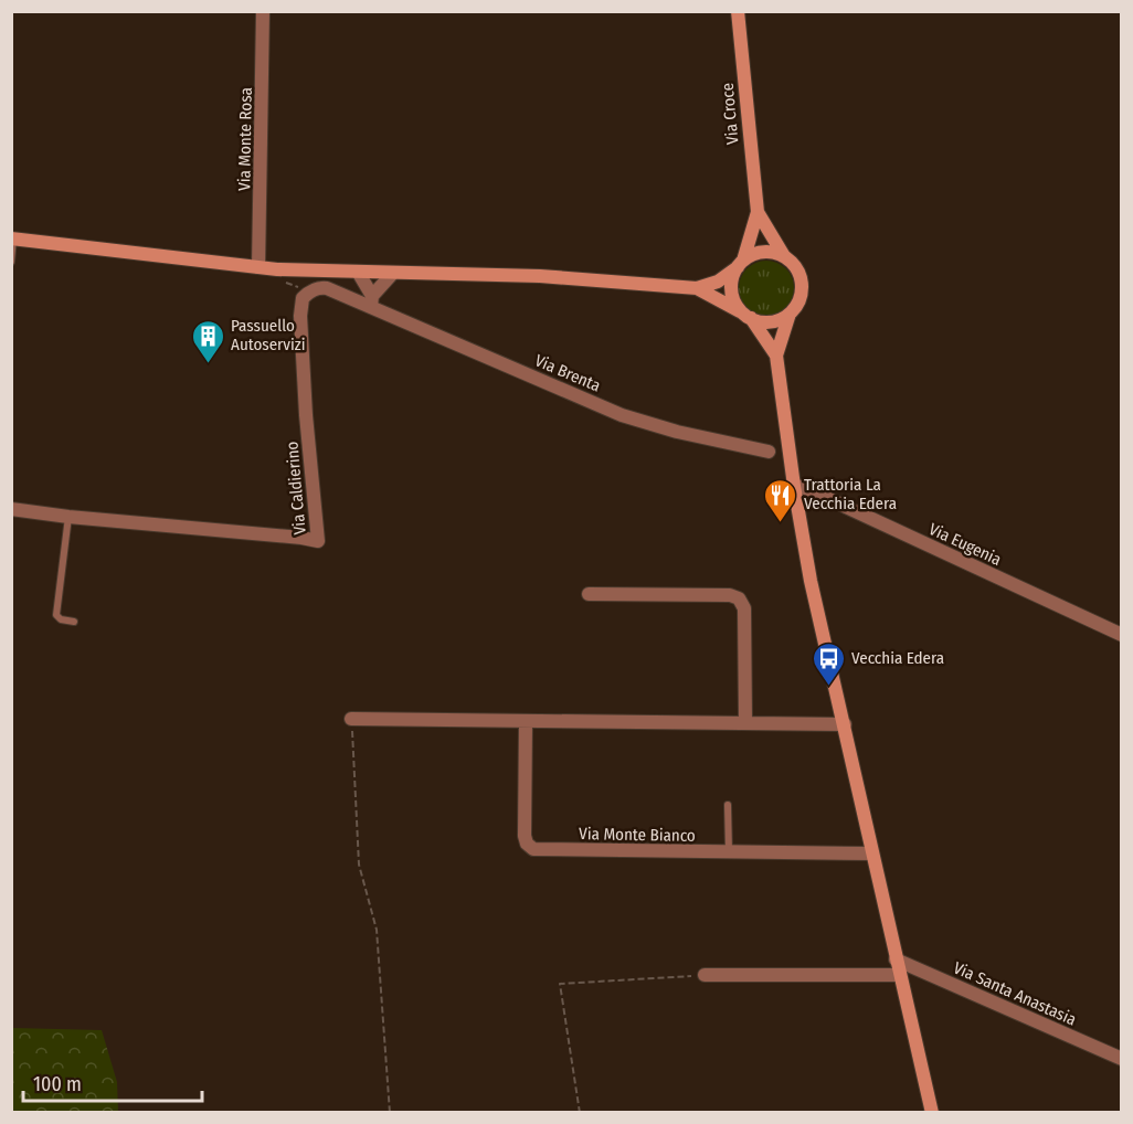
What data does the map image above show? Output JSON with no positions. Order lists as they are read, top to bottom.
{
  "streets": {
    "main road": ["Via Croce"],
    "street": [
      "Via Monte Rosa",
      "Via Brenta",
      "Via Caldierino",
      "Via Eugenia",
      "Via Monte Bianco",
      "Via Santa Anastasia"
    ]
  },
  "places": {
    "building": ["Passuello Autoservizi"],
    "restaurant": ["Trattoria La Vecchia Edera"],
    "bus stop": ["Vecchia Edera"]
  },
  "scale_bar": "100 m"
}
